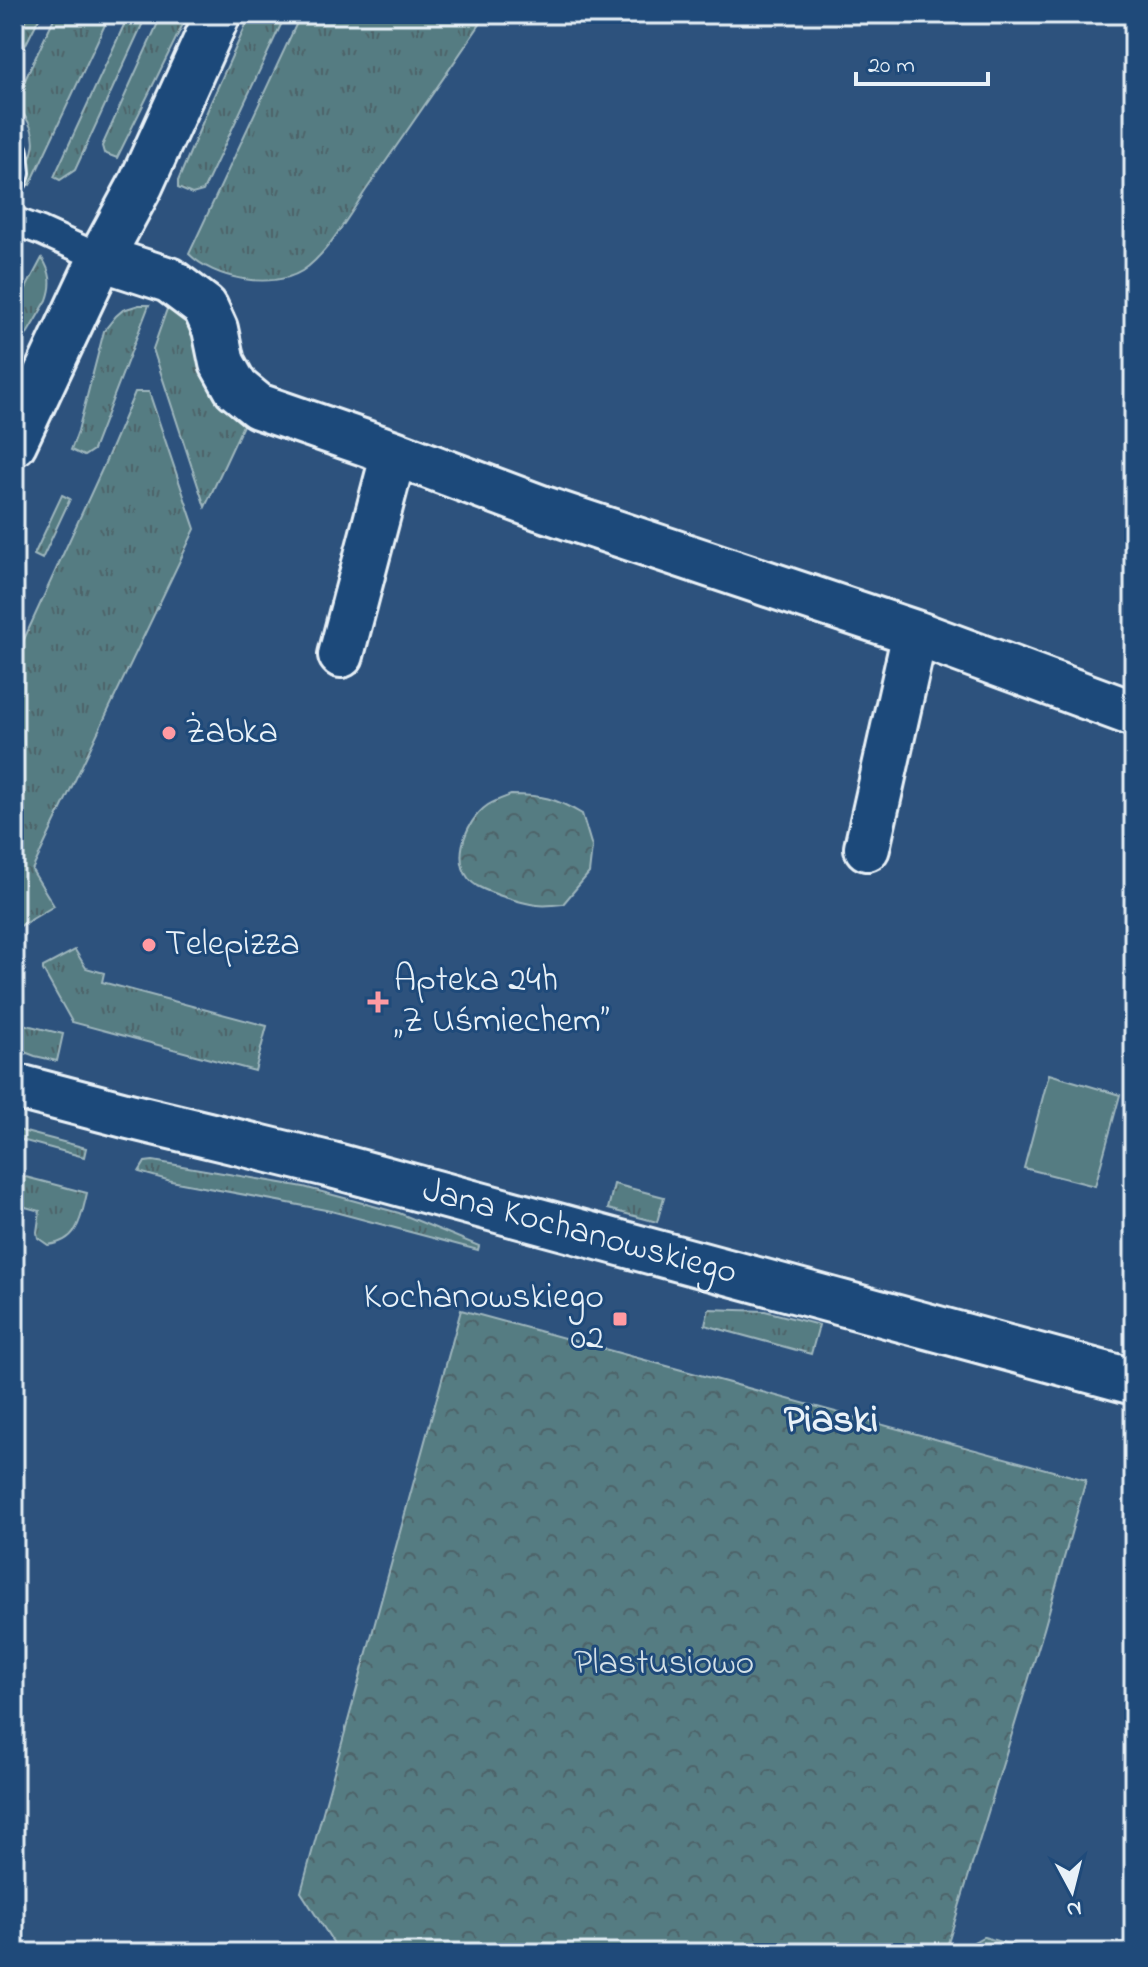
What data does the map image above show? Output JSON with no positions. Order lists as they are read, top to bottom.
{
  "streets": {
    "street": ["Jana Kochanowskiego"]
  },
  "districts": ["Piaski"],
  "parks": ["Plastusiowo"],
  "places": {
    "other": ["Żabka", "Telepizza"],
    "health": ["Apteka 24h „Z Uśmiechem”"],
    "transit": ["Kochanowskiego 02"]
  },
  "scale_bar": "20 m",
  "north": "bottom"
}
